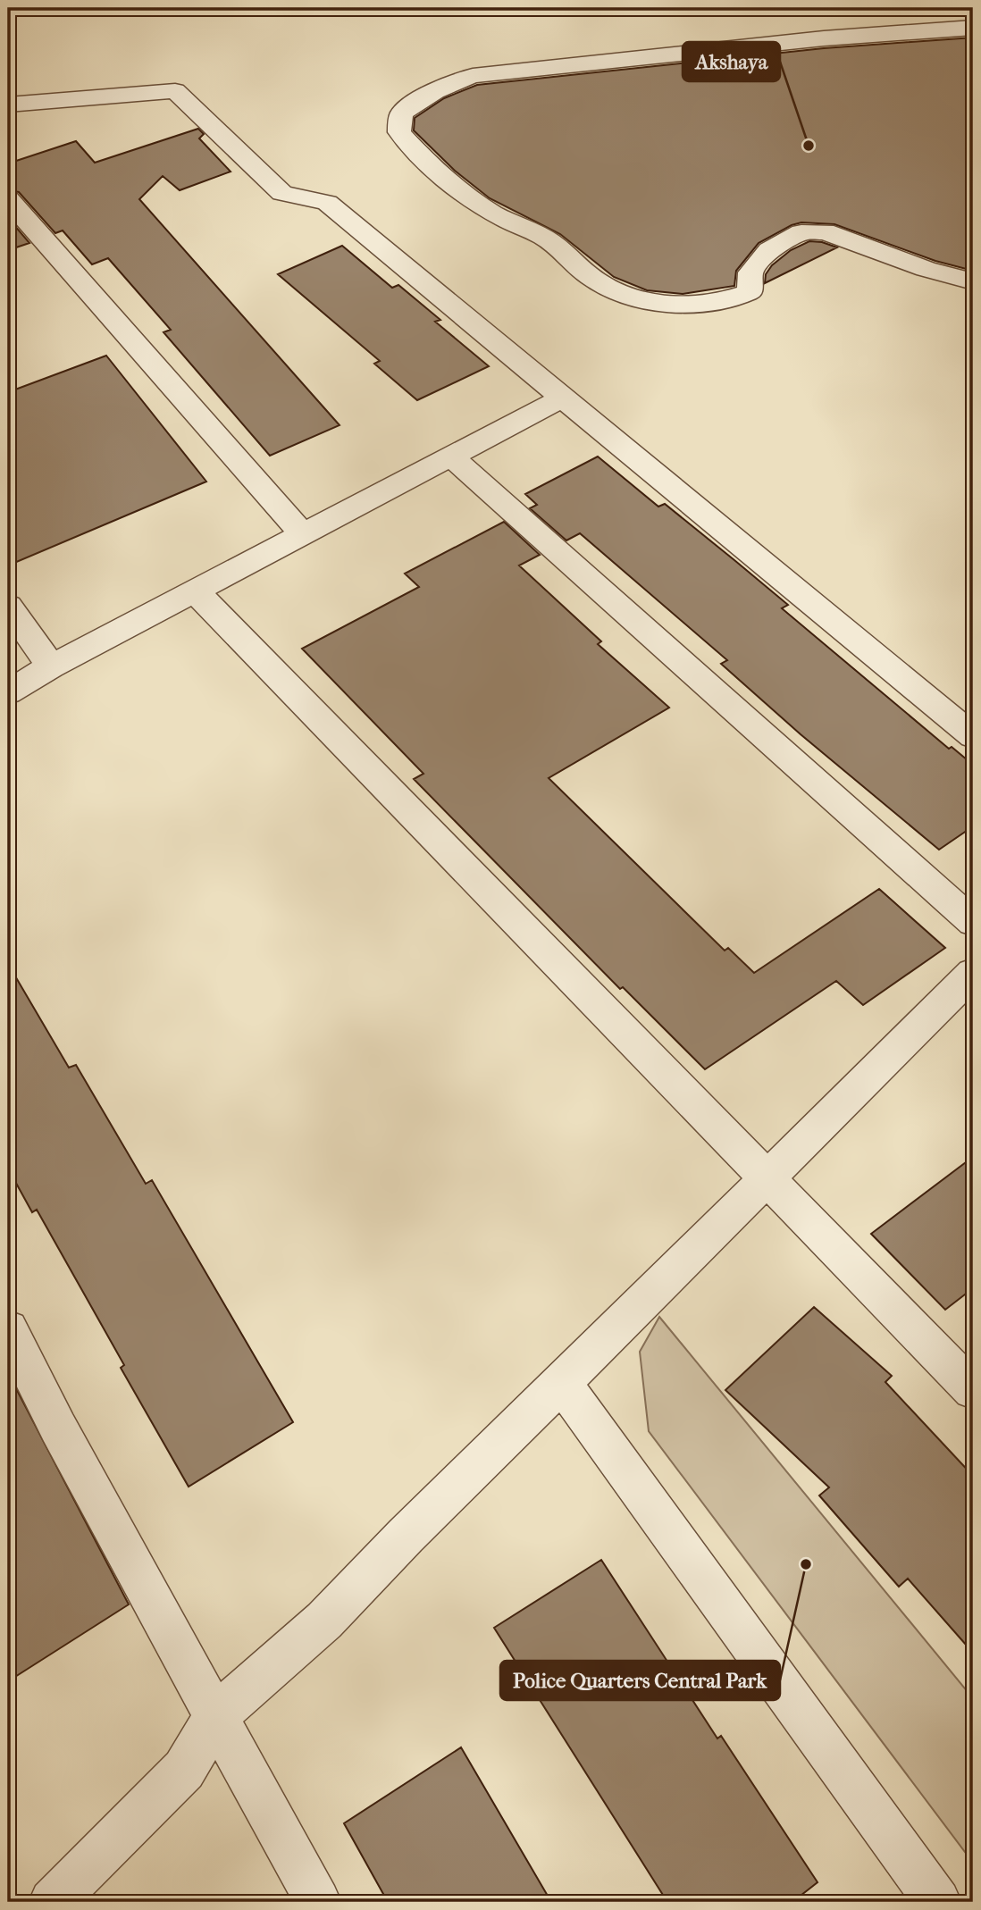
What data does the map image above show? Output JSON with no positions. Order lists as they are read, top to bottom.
{
  "places": ["Akshaya", "Police Quarters Central Park"]
}
